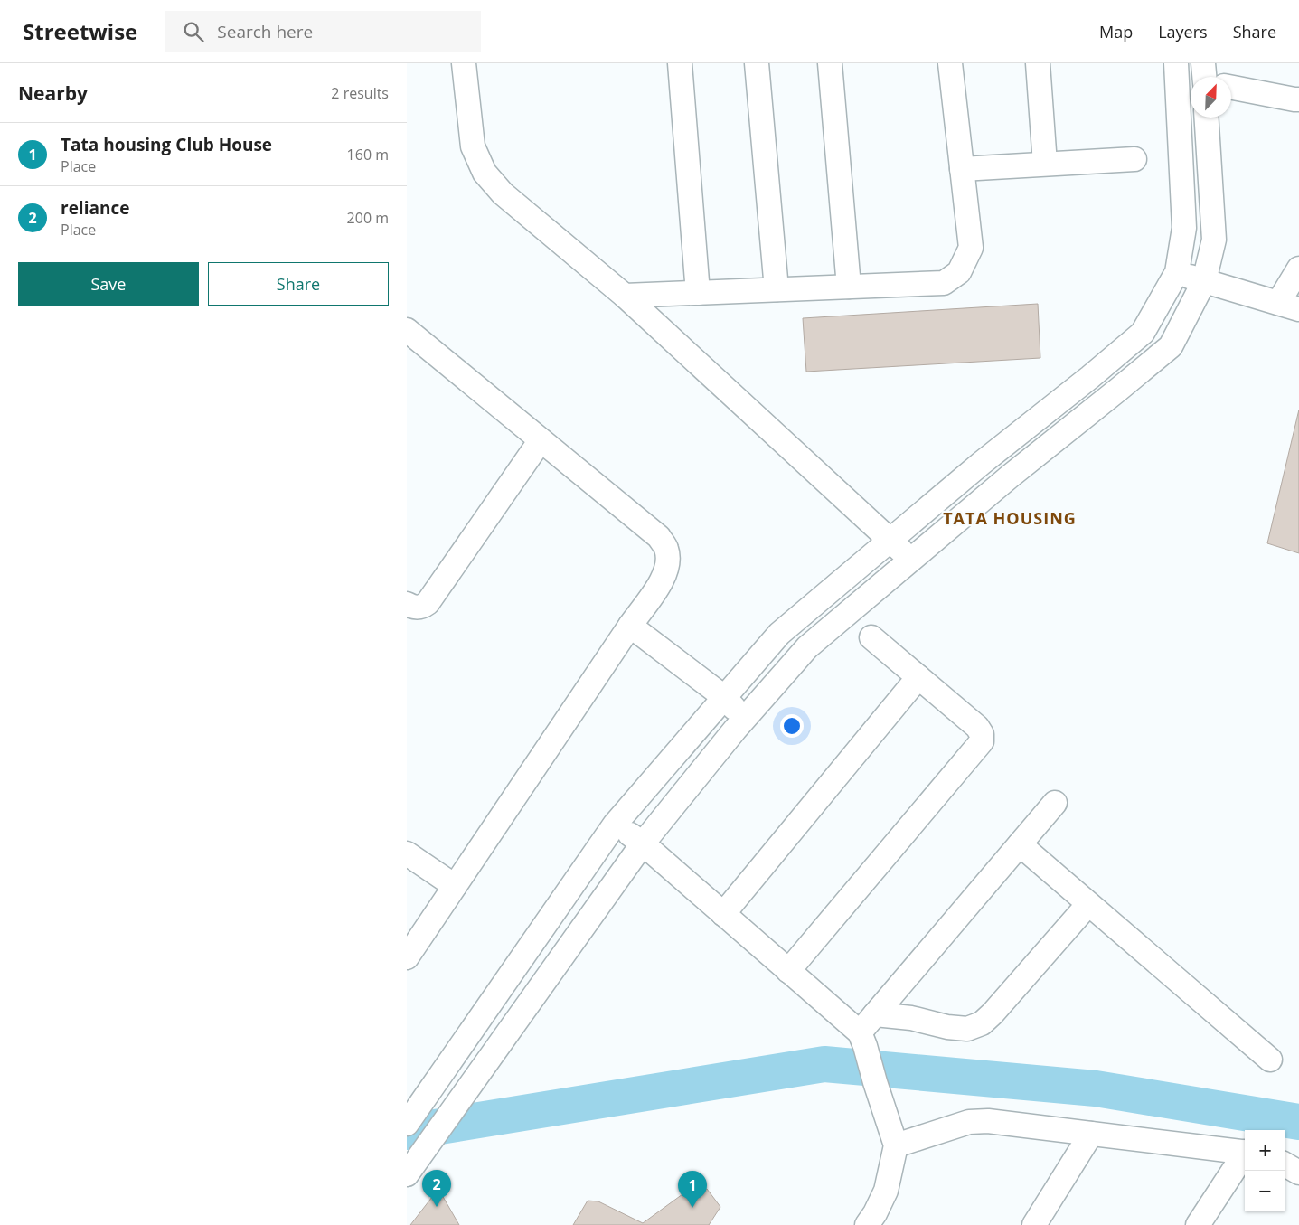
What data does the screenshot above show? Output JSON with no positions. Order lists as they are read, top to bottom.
{
  "districts": ["TATA HOUSING"],
  "north": "top right",
  "page": {
    "header": "Streetwise",
    "search": "Search here",
    "nav": ["Map", "Layers", "Share"],
    "heading": ["Nearby", "2 results"],
    "list": [
      {
        "mark": "1",
        "name": "Tata housing Club House",
        "note": "Place",
        "value": "160 m"
      },
      {
        "mark": "2",
        "name": "reliance",
        "note": "Place",
        "value": "200 m"
      }
    ],
    "buttons": ["Save", "Share"],
    "map_buttons": ["+", "−"],
    "pins": ["2", "1"]
  }
}
